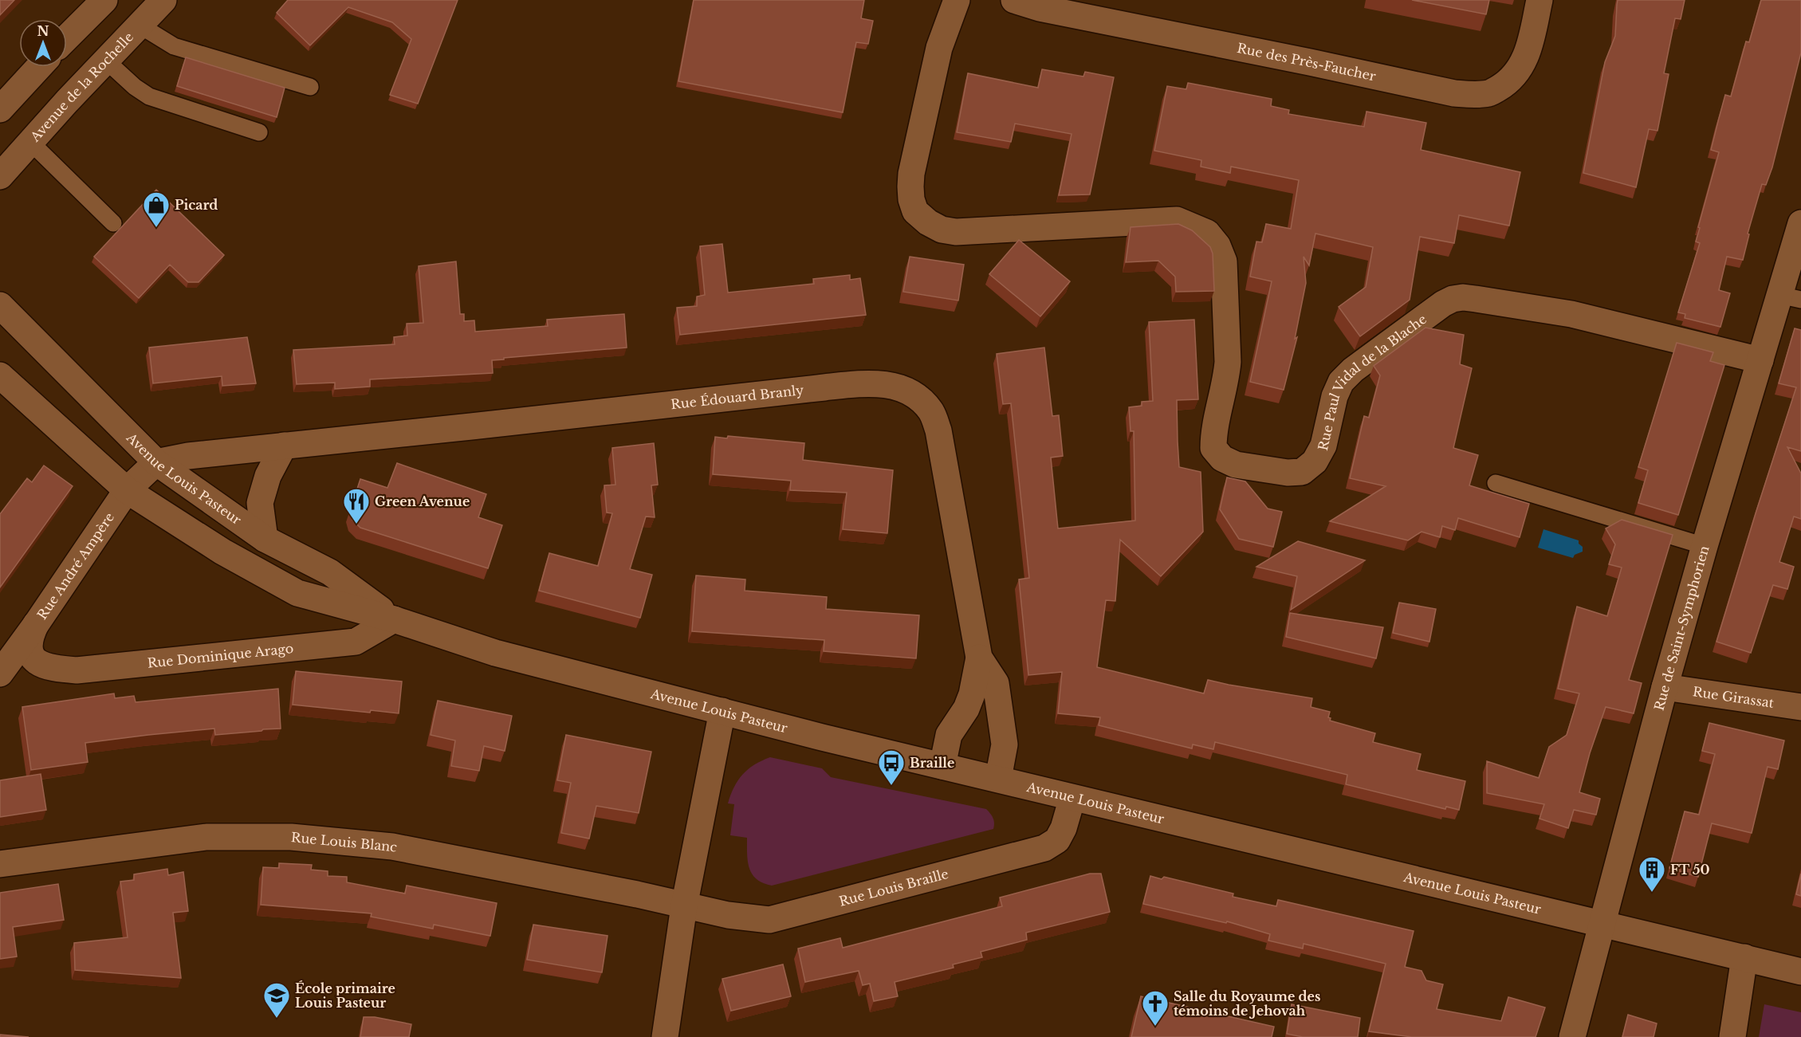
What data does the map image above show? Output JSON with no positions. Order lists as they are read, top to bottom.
{
  "streets": {
    "street": [
      "Rue des Près-Faucher",
      "Avenue de la Rochelle",
      "Rue Paul Vidal de la Blache",
      "Rue Édouard Branly",
      "Avenue Louis Pasteur",
      "Rue André Ampère",
      "Rue de Saint-Symphorien",
      "Rue Dominique Arago",
      "Rue Girassat",
      "Rue Louis Blanc",
      "Rue Louis Braille"
    ]
  },
  "crossings": [
    ["Rue Paul Vidal de la Blache", "Rue de Saint-Symphorien"],
    ["Rue Édouard Branly", "Avenue Louis Pasteur"],
    ["Rue Édouard Branly", "Rue André Ampère"],
    ["Avenue Louis Pasteur", "Rue André Ampère"],
    ["Avenue Louis Pasteur", "Rue de Saint-Symphorien"],
    ["Avenue Louis Pasteur", "Rue Dominique Arago"],
    ["Avenue Louis Pasteur", "Rue Louis Braille"],
    ["Rue André Ampère", "Rue Dominique Arago"],
    ["Rue de Saint-Symphorien", "Rue Girassat"],
    ["Rue Louis Blanc", "Rue Louis Braille"]
  ],
  "places": {
    "shop": ["Picard"],
    "restaurant": ["Green Avenue"],
    "bus stop": ["Braille"],
    "building": ["FT 50"],
    "school or university": ["École primaire Louis Pasteur"],
    "church": ["Salle du Royaume des témoins de Jehovah"]
  },
  "north": "top"
}
